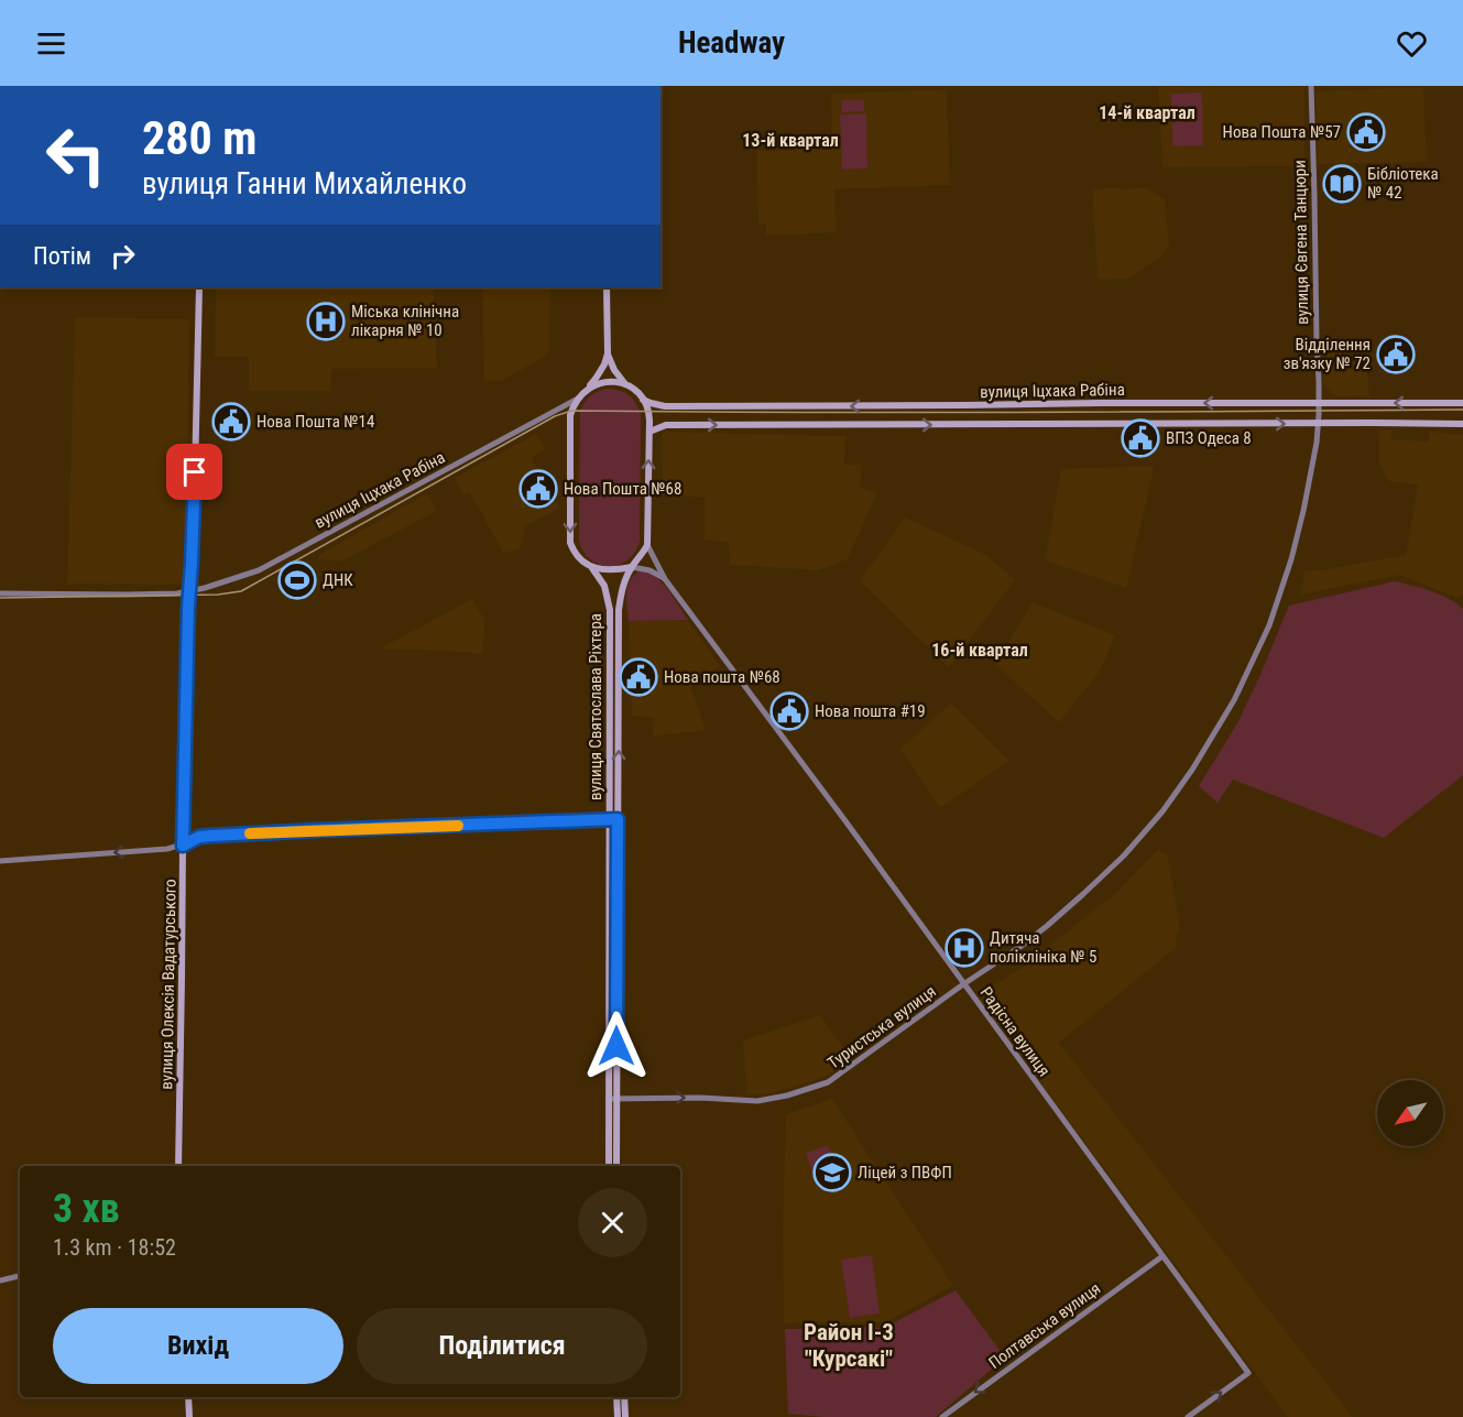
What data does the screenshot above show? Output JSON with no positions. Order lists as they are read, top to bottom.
{
  "streets": {
    "main road": ["вулиця Іцхака Рабіна", "вулиця Святослава Ріхтера", "вулиця Олексія Вадатурського"],
    "street": [
      "вулиця Євгена Танцюри",
      "Туристська вулиця",
      "Радісна вулиця",
      "Полтавська вулиця"
    ]
  },
  "crossings": [
    ["вулиця Євгена Танцюри", "вулиця Іцхака Рабіна"],
    ["вулиця Євгена Танцюри", "Туристська вулиця"],
    ["вулиця Євгена Танцюри", "Радісна вулиця"],
    ["вулиця Іцхака Рабіна", "вулиця Святослава Ріхтера"],
    ["вулиця Іцхака Рабіна", "вулиця Олексія Вадатурського"],
    ["вулиця Святослава Ріхтера", "Туристська вулиця"],
    ["вулиця Святослава Ріхтера", "Радісна вулиця"],
    ["Туристська вулиця", "Радісна вулиця"],
    ["Радісна вулиця", "Полтавська вулиця"]
  ],
  "one_way": ["Туристська вулиця", "Полтавська вулиця"],
  "districts": [
    "14-й квартал",
    "13-й квартал",
    "16-й квартал",
    "Район І-3 \"Курсакі\""
  ],
  "places": {
    "public building": [
      "Нова Пошта №57",
      "Відділення зв'язку № 72",
      "Нова Пошта №14",
      "ВПЗ Одеса 8",
      "Нова Пошта №68",
      "Нова пошта №68",
      "Нова пошта #19"
    ],
    "library": ["Бібліотека № 42"],
    "hospital": ["Міська клінічна лікарня № 10", "Дитяча поліклініка № 5"],
    "sports": ["ДНК"],
    "school or university": ["Ліцей з ПВФП"]
  },
  "north": "bottom left",
  "page": {
    "header": "Headway",
    "turn": ["280 m", "вулиця Ганни Михайленко"],
    "then": "Потім",
    "heading": ["3 хв", "1.3 km · 18:52"],
    "buttons": ["Вихід", "Поділитися"]
  }
}
